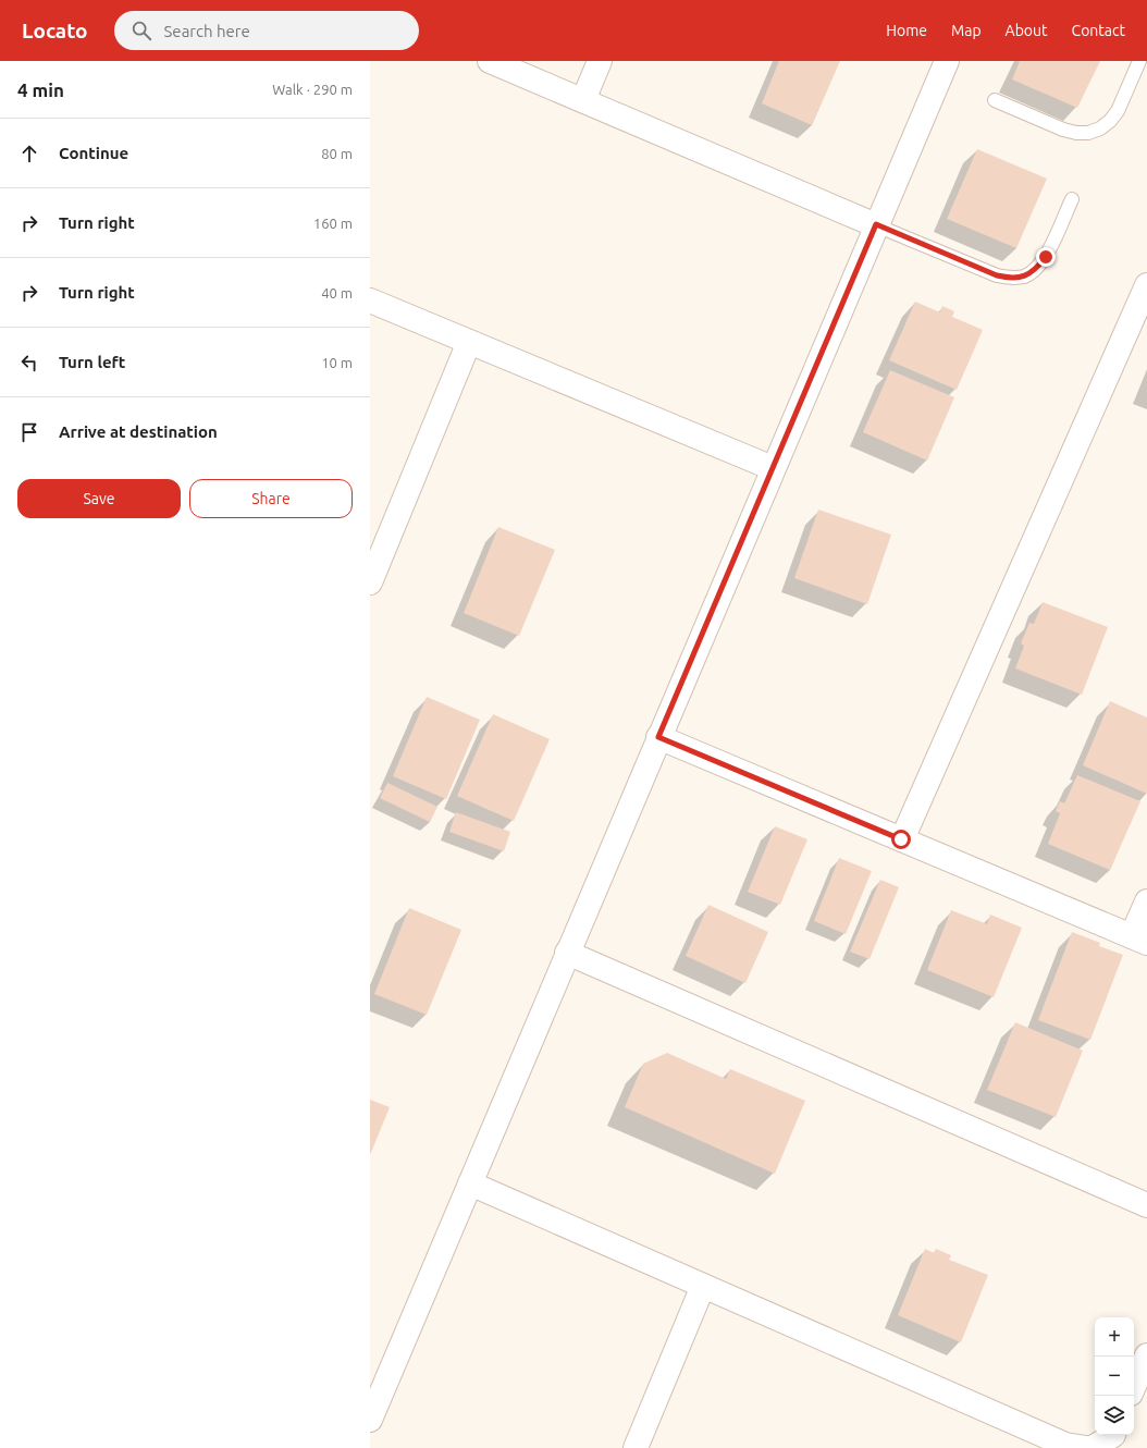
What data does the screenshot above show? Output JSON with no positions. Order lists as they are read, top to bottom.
{
  "page": {
    "header": "Locato",
    "search": "Search here",
    "nav": [
      "Home",
      "Map",
      "About",
      "Contact"
    ],
    "heading": ["4 min", "Walk · 290 m"],
    "list": [
      ["Continue", "80 m"],
      ["Turn right", "160 m"],
      ["Turn right", "40 m"],
      ["Turn left", "10 m"],
      "Arrive at destination"
    ],
    "buttons": ["Save", "Share"],
    "map_buttons": ["+", "−"]
  }
}
